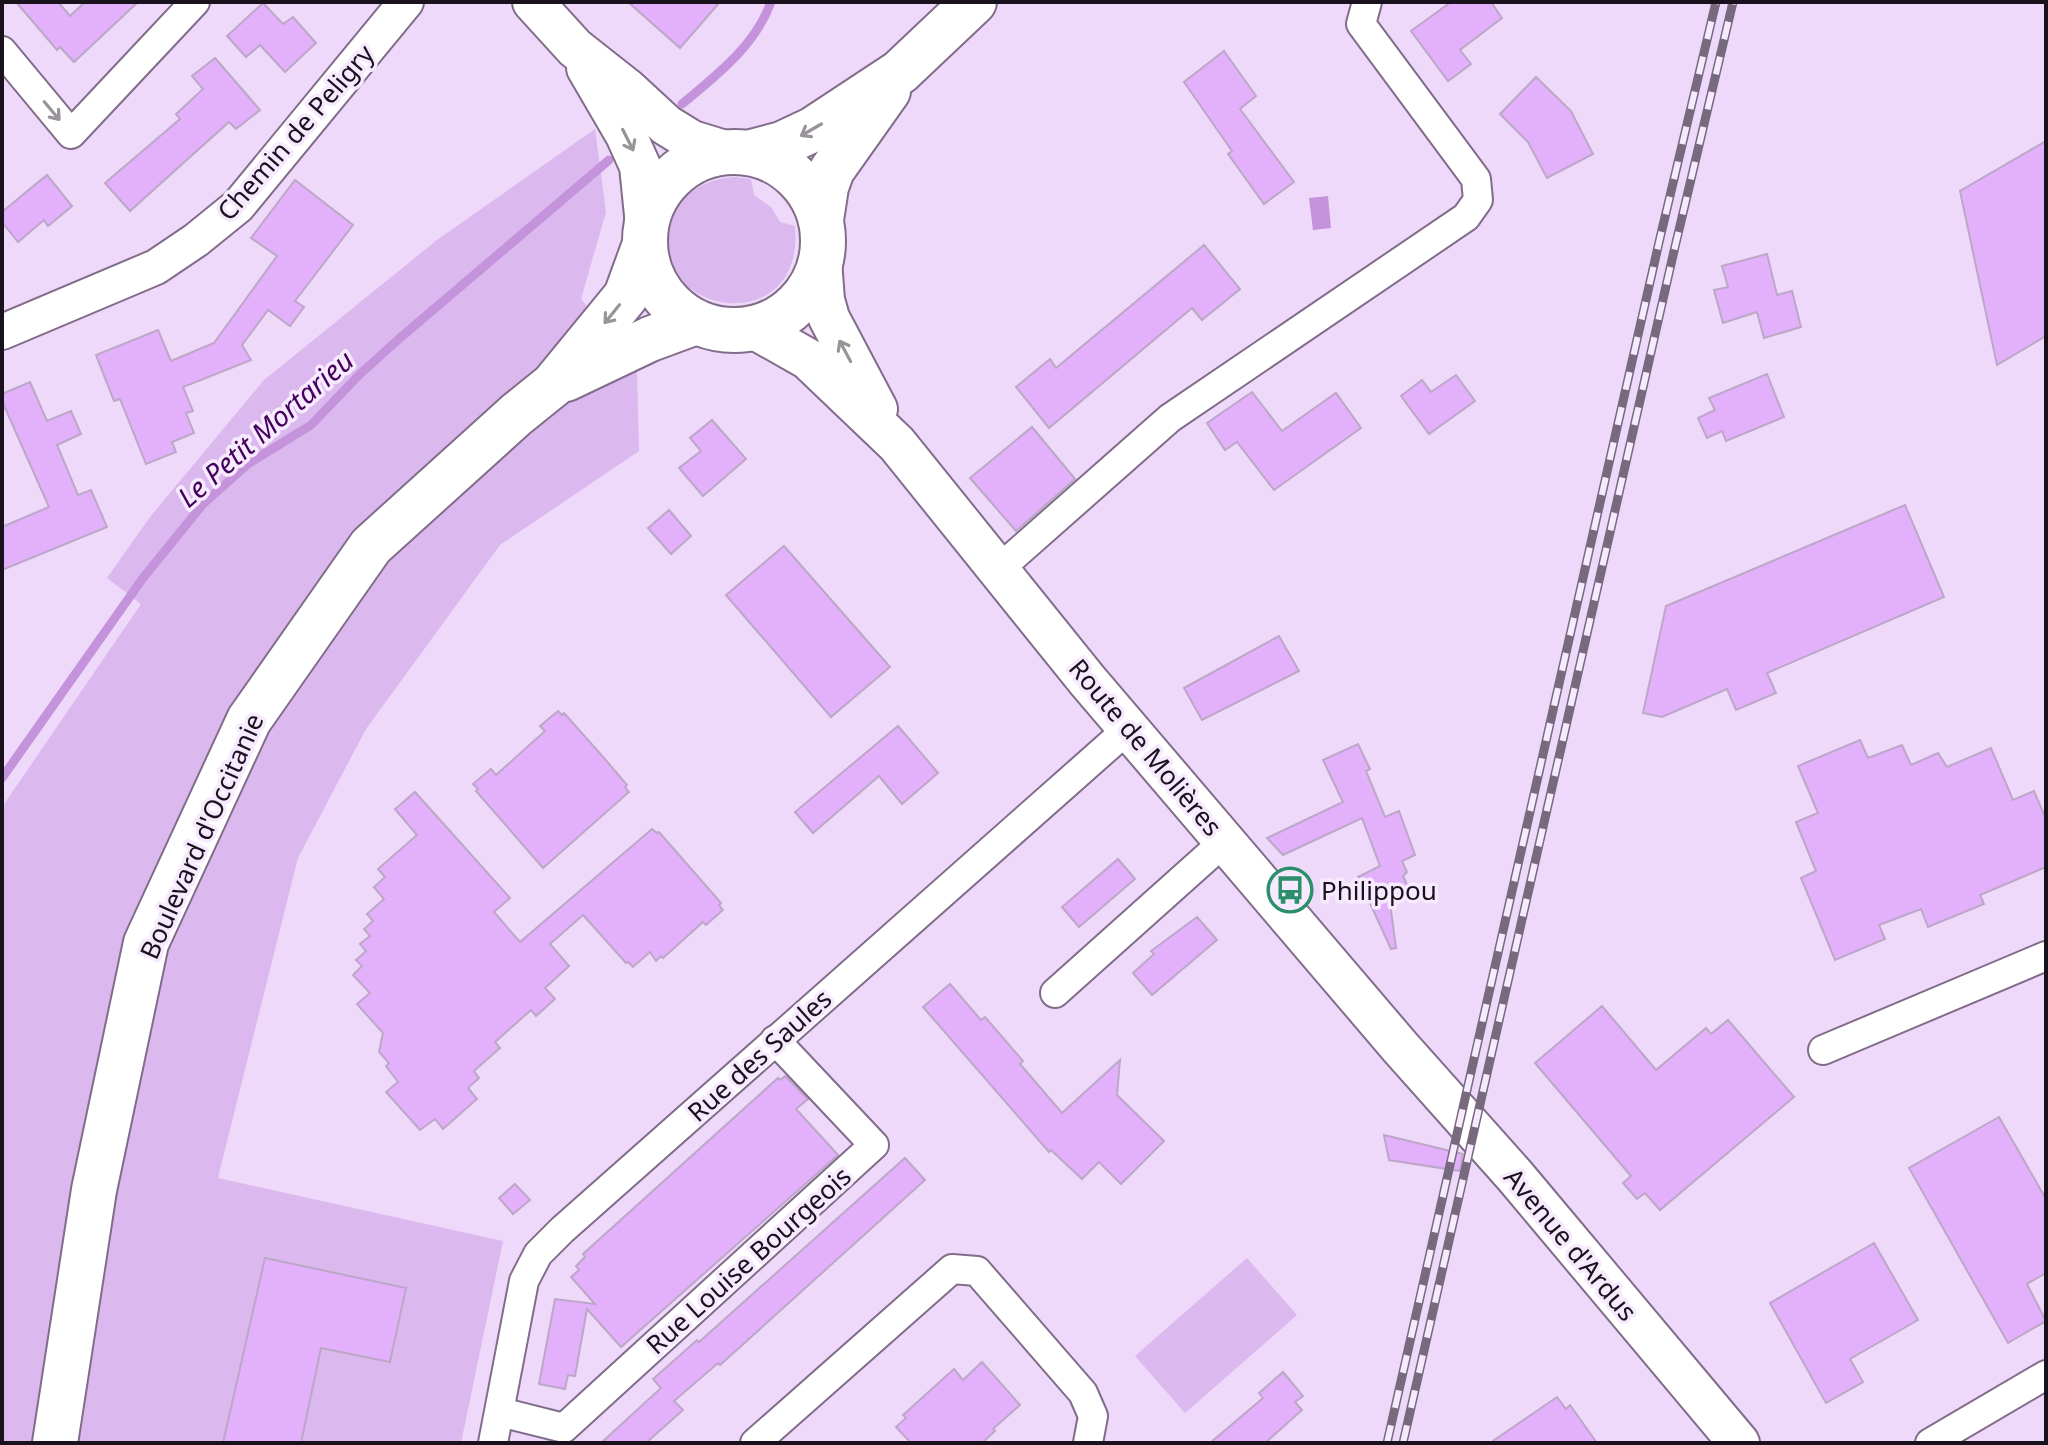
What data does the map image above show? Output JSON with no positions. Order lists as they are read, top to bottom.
{
  "streets": {
    "main road": ["Route de Molières", "Boulevard d'Occitanie", "Avenue d'Ardus"],
    "street": ["Chemin de Peligry", "Rue des Saules", "Rue Louise Bourgeois"]
  },
  "crossings": [
    ["Route de Molières", "Boulevard d'Occitanie"],
    ["Route de Molières", "Rue des Saules"],
    ["Route de Molières", "Avenue d'Ardus"],
    ["Rue des Saules", "Rue Louise Bourgeois"]
  ],
  "water": ["Le Petit Mortarieu"],
  "places": {
    "bus stop": ["Philippou"]
  }
}
